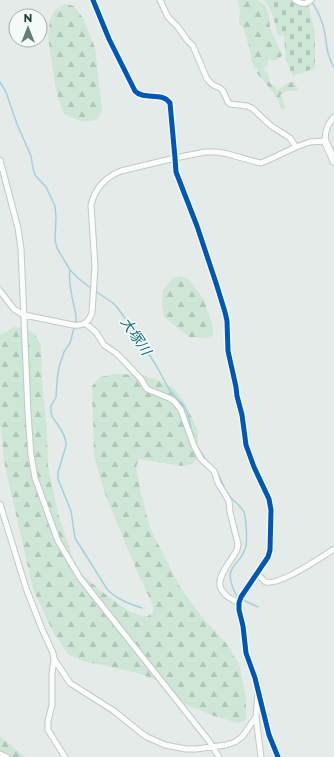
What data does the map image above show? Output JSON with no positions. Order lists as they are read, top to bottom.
{
  "water": ["大塚川"],
  "north": "top"
}
